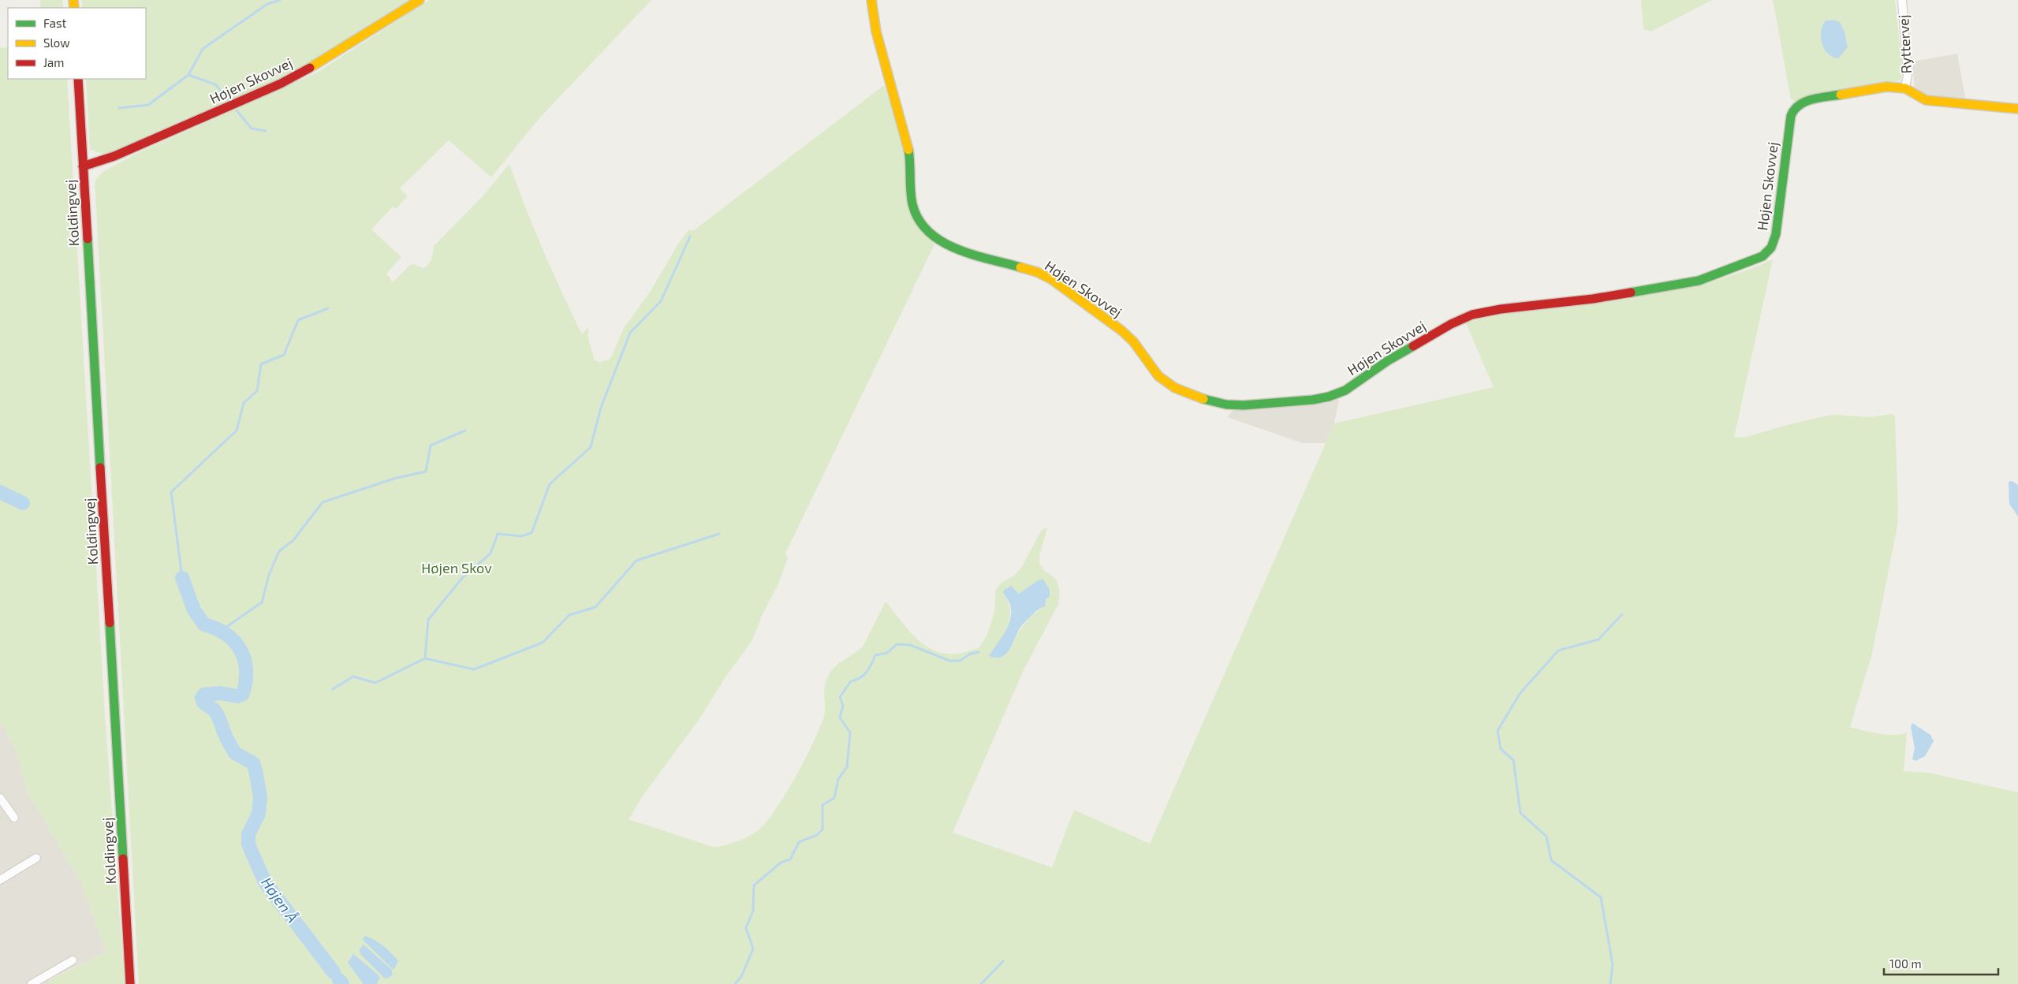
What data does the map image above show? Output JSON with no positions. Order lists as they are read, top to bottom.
{
  "streets": {
    "street": ["Ryttervej", "Højen Skovvej", "Koldingvej"]
  },
  "crossings": [
    ["Ryttervej", "Højen Skovvej"],
    ["Højen Skovvej", "Koldingvej"]
  ],
  "water": ["Højen Å"],
  "parks": ["Højen Skov"],
  "legend": ["Fast", "Slow", "Jam"],
  "scale_bar": "100 m"
}
